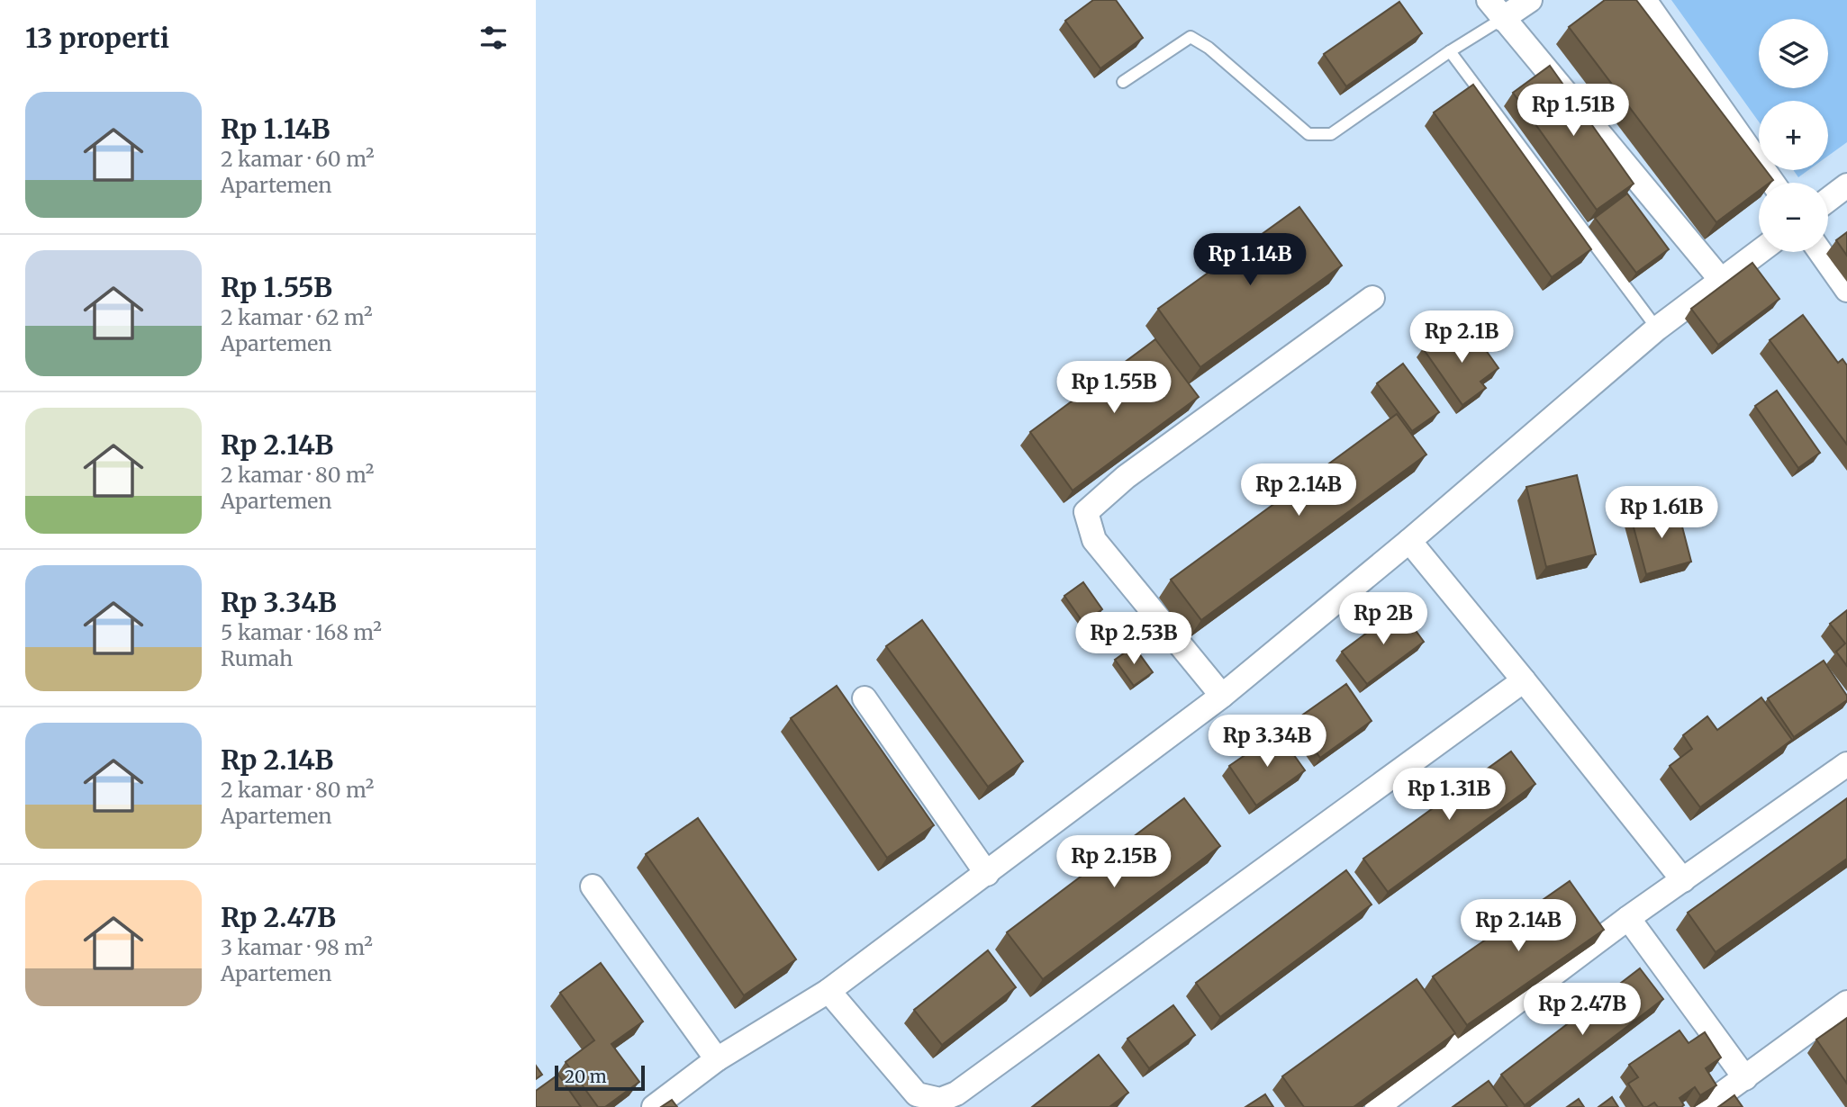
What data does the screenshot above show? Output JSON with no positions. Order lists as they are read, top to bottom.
{
  "scale_bar": "20 m",
  "page": {
    "heading": "13 properti",
    "map_buttons": ["+", "−"],
    "list": [
      {
        "name": "Rp 1.14B",
        "note": "2 kamar · 60 m² · Apartemen"
      },
      {
        "name": "Rp 1.55B",
        "note": "2 kamar · 62 m² · Apartemen"
      },
      {
        "name": "Rp 2.14B",
        "note": "2 kamar · 80 m² · Apartemen"
      },
      {
        "name": "Rp 3.34B",
        "note": "5 kamar · 168 m² · Rumah"
      },
      {
        "name": "Rp 2.14B",
        "note": "2 kamar · 80 m² · Apartemen"
      },
      {
        "name": "Rp 2.47B",
        "note": "3 kamar · 98 m² · Apartemen"
      }
    ],
    "price": [
      "Rp 1.51B",
      "Rp 1.14B",
      "Rp 2.1B",
      "Rp 1.55B",
      "Rp 2.14B",
      "Rp 1.61B",
      "Rp 2B",
      "Rp 2.53B",
      "Rp 3.34B",
      "Rp 1.31B",
      "Rp 2.15B",
      "Rp 2.14B",
      "Rp 2.47B"
    ],
    "scale": "20 m"
  }
}
